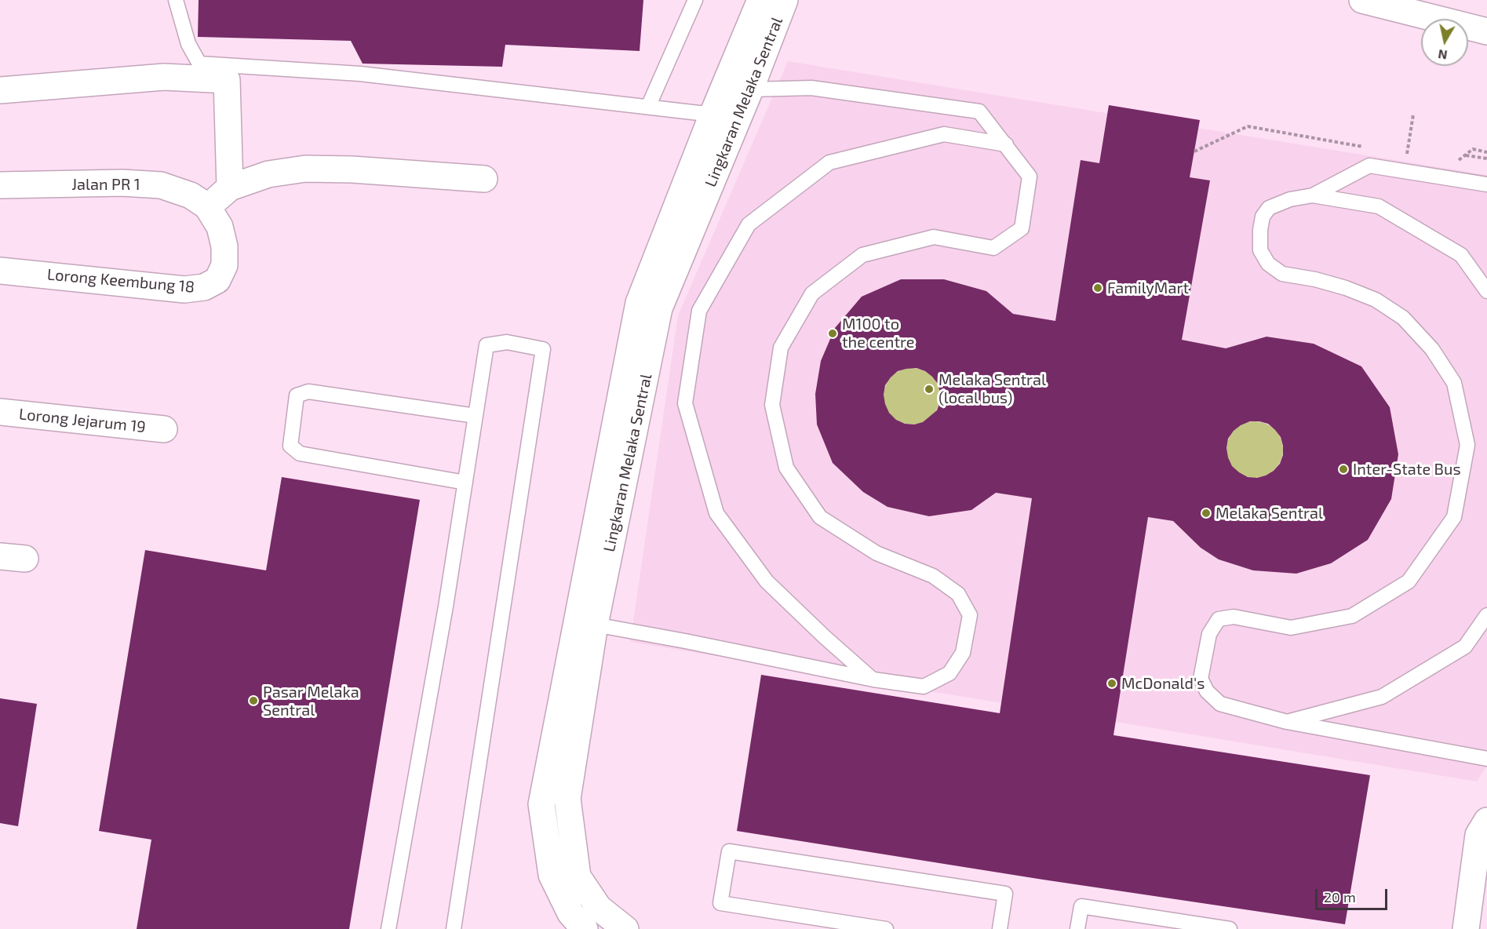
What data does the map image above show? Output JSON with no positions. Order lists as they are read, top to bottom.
{
  "streets": {
    "street": [
      "Lingkaran Melaka Sentral",
      "Jalan PR 1",
      "Lorong Keembung 18",
      "Lorong Jejarum 19"
    ]
  },
  "crossings": [
    ["Jalan PR 1", "Lorong Keembung 18"]
  ],
  "places": [
    "FamilyMart",
    "M100 to the centre",
    "Melaka Sentral (local bus)",
    "Inter-State Bus",
    "Melaka Sentral",
    "McDonald's",
    "Pasar Melaka Sentral"
  ],
  "scale_bar": "20 m",
  "north": "bottom"
}
